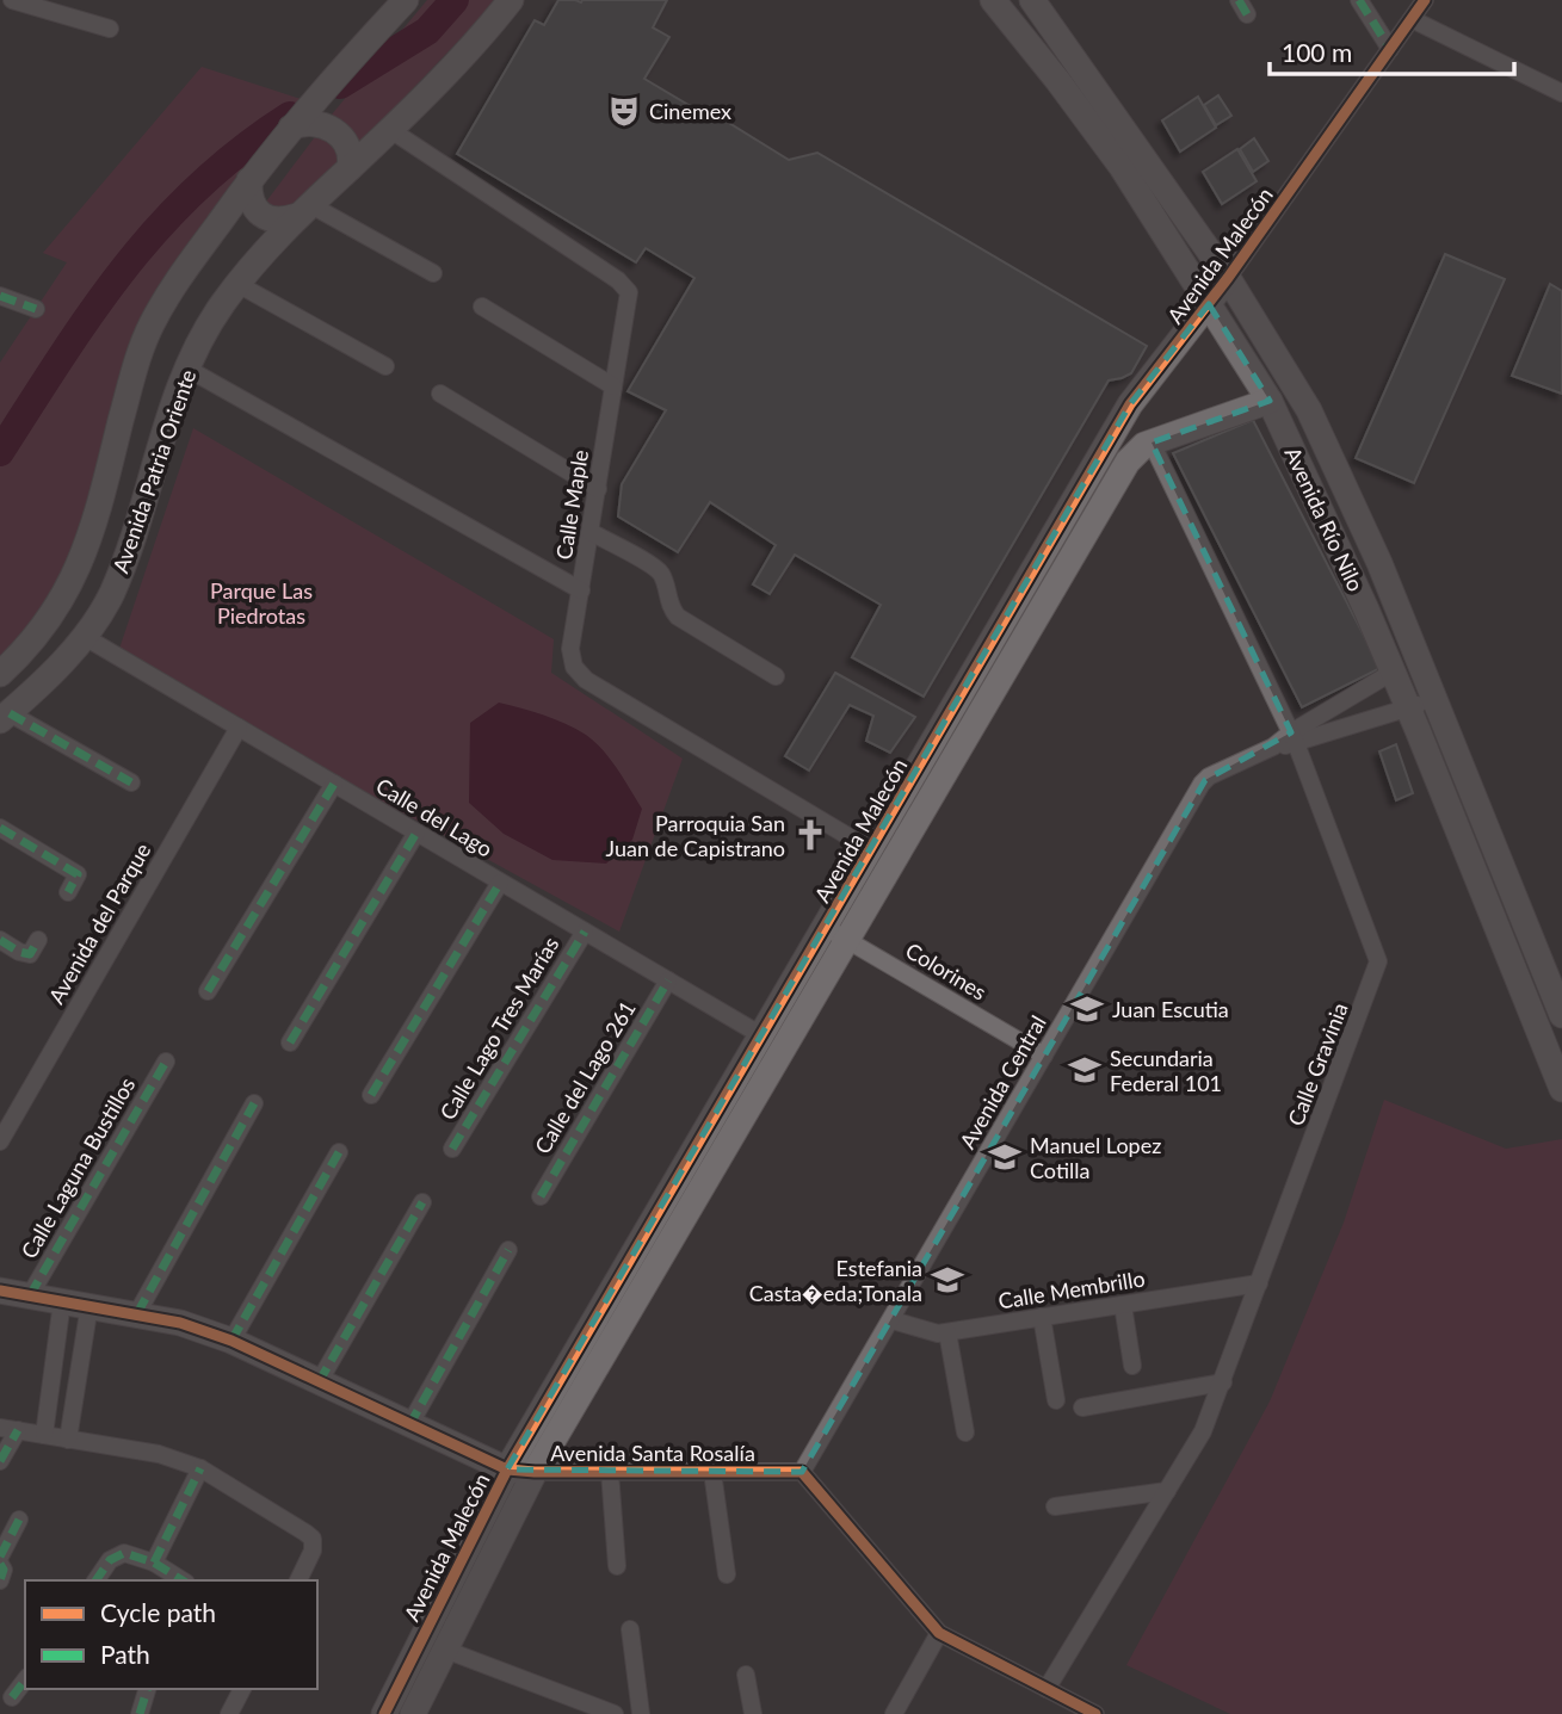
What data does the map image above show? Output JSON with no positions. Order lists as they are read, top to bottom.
{
  "streets": {
    "street": [
      "Avenida Malecón",
      "Avenida Patria Oriente",
      "Calle Maple",
      "Avenida Río Nilo",
      "Calle del Lago",
      "Avenida del Parque",
      "Colorines",
      "Calle Lago Tres Marías",
      "Calle Gravinia",
      "Calle del Lago 261",
      "Avenida Central",
      "Calle Laguna Bustillos",
      "Calle Membrillo",
      "Avenida Santa Rosalía"
    ]
  },
  "crossings": [
    ["Avenida Malecón", "Calle Maple"],
    ["Avenida Malecón", "Avenida Río Nilo"],
    ["Avenida Malecón", "Calle del Lago"],
    ["Avenida Malecón", "Colorines"],
    ["Avenida Malecón", "Calle Gravinia"],
    ["Avenida Malecón", "Avenida Santa Rosalía"],
    ["Avenida Patria Oriente", "Calle Maple"],
    ["Avenida Patria Oriente", "Calle del Lago"],
    ["Avenida Río Nilo", "Avenida Central"],
    ["Calle del Lago", "Avenida del Parque"],
    ["Calle del Lago", "Calle Lago Tres Marías"],
    ["Calle del Lago", "Calle del Lago 261"],
    ["Colorines", "Avenida Central"],
    ["Calle Gravinia", "Avenida Central"],
    ["Calle Gravinia", "Calle Membrillo"],
    ["Avenida Central", "Calle Membrillo"],
    ["Avenida Central", "Avenida Santa Rosalía"],
    ["Calle Laguna Bustillos", "Avenida Santa Rosalía"]
  ],
  "parks": ["Parque Las Piedrotas"],
  "places": {
    "theatre": ["Cinemex"],
    "church": ["Parroquia San Juan de Capistrano"],
    "school or university": [
      "Juan Escutia",
      "Secundaria Federal 101",
      "Manuel Lopez Cotilla",
      "Estefania Casta�eda;Tonala"
    ]
  },
  "legend": ["Cycle path", "Path"],
  "scale_bar": "100 m"
}
